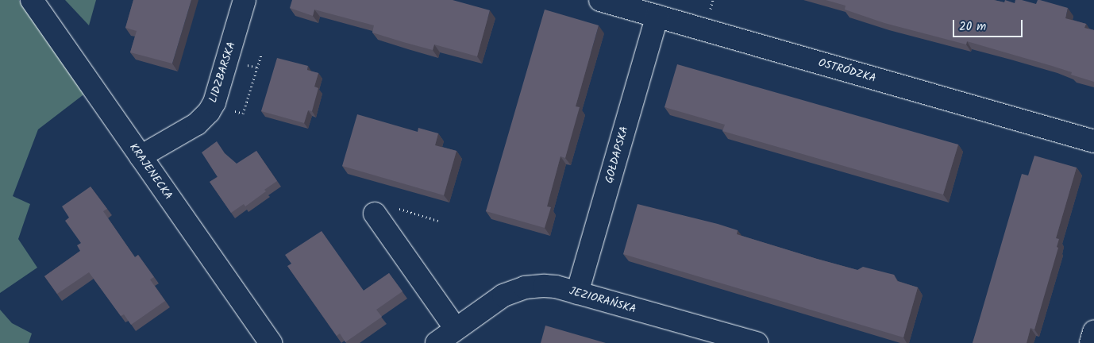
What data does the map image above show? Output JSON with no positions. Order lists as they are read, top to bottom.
{
  "streets": {
    "street": [
      "OSTRÓDZKA",
      "LIDZBARSKA",
      "GOŁDAPSKA",
      "KRAJENECKA",
      "JEZIORAŃSKA"
    ]
  },
  "crossings": [
    ["OSTRÓDZKA", "GOŁDAPSKA"],
    ["LIDZBARSKA", "KRAJENECKA"],
    ["GOŁDAPSKA", "JEZIORAŃSKA"]
  ],
  "scale_bar": "20 m"
}
